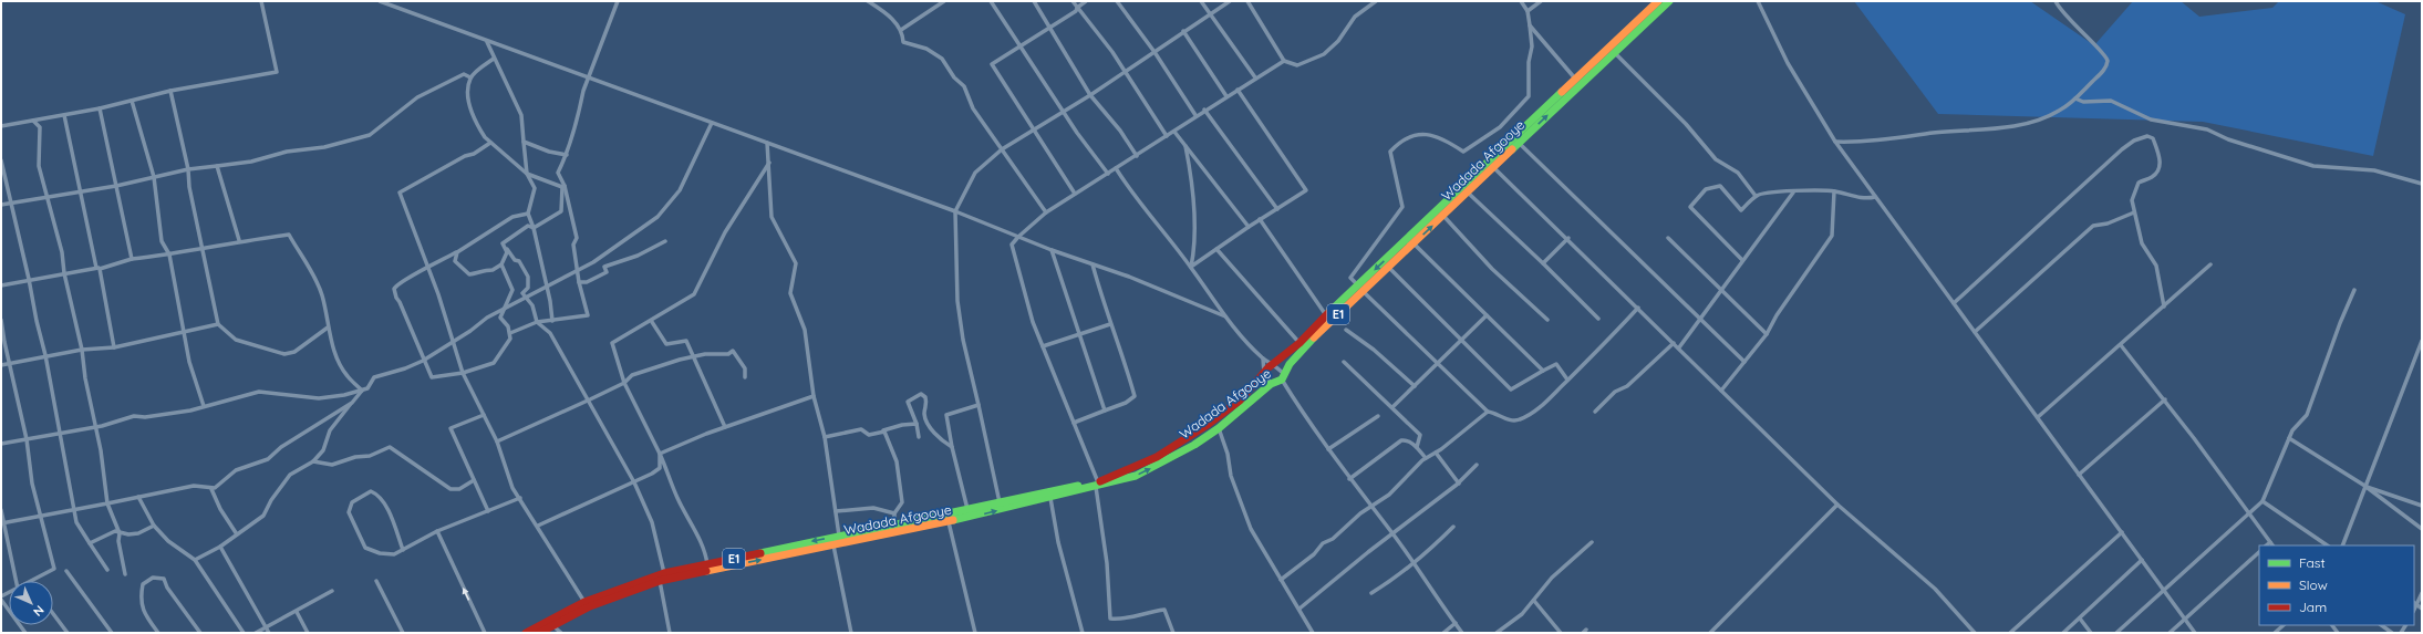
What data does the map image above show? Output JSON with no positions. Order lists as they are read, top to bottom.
{
  "streets": {
    "highway": ["Wadada Afgooye", "E1"]
  },
  "legend": ["Fast", "Slow", "Jam"],
  "north": "bottom right"
}
